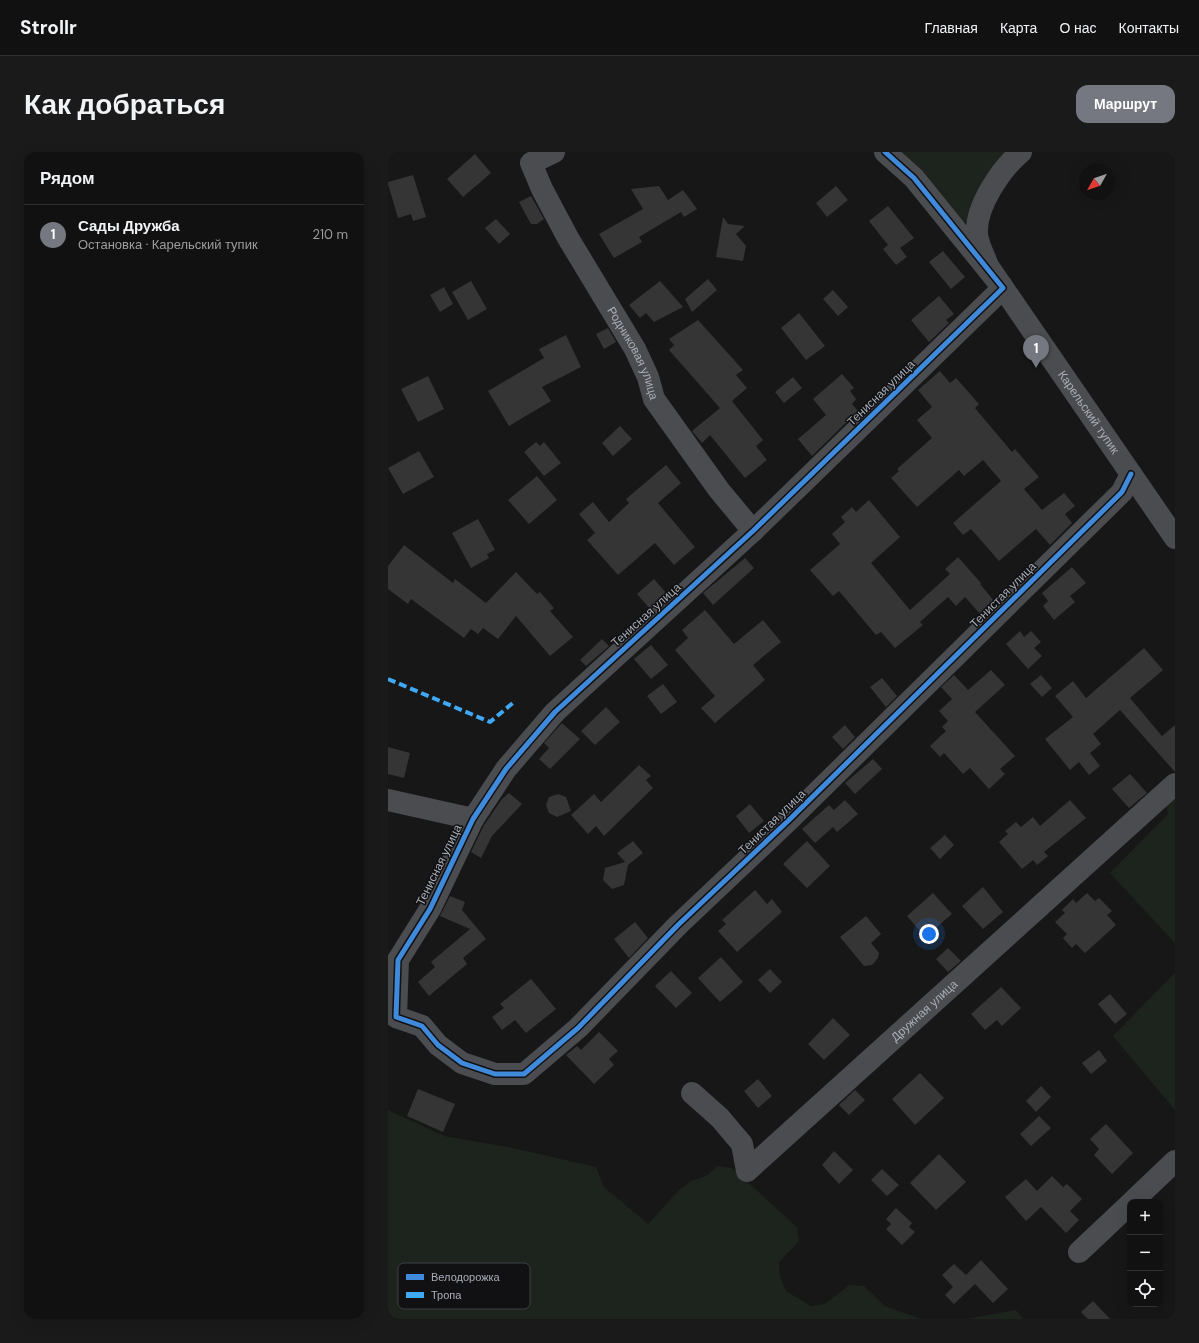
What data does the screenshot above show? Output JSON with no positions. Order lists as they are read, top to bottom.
{
  "streets": {
    "street": [
      "Родниковая улица",
      "Тенисная улица",
      "Карельский тупик",
      "Тенистая улица",
      "Дружная улица"
    ]
  },
  "crossings": [
    ["Родниковая улица", "Тенисная улица"],
    ["Тенисная улица", "Карельский тупик"],
    ["Тенисная улица", "Тенистая улица"],
    ["Карельский тупик", "Тенистая улица"]
  ],
  "legend": ["Велодорожка", "Тропа"],
  "north": "bottom left",
  "page": {
    "header": "Strollr",
    "nav": [
      "Главная",
      "Карта",
      "О нас",
      "Контакты"
    ],
    "buttons": "Маршрут",
    "title": "Как добраться",
    "heading": "Рядом",
    "list": [
      {
        "mark": "1",
        "name": "Сады Дружба",
        "note": "Остановка · Карельский тупик",
        "value": "210 m"
      }
    ],
    "pins": "1",
    "map_buttons": ["+", "−"]
  }
}
